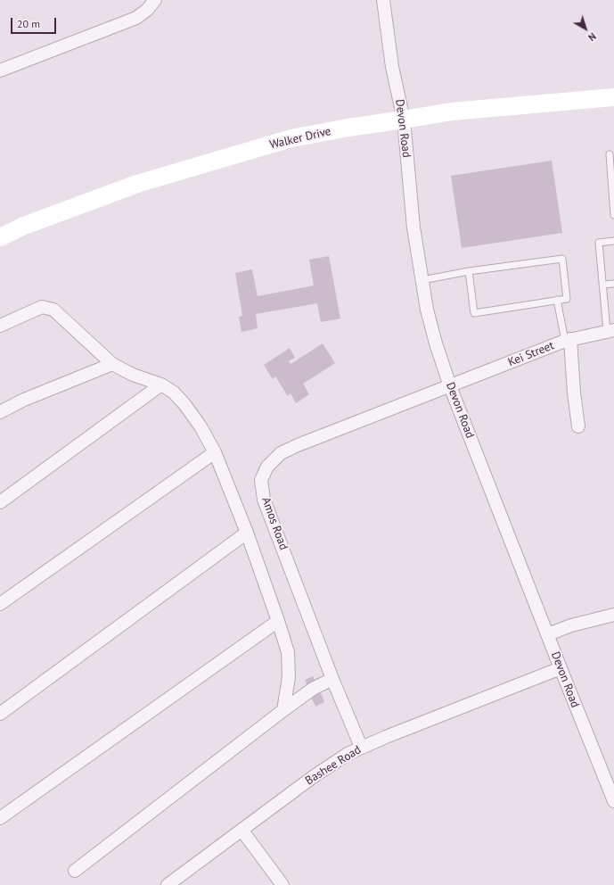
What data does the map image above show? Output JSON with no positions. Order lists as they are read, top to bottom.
{
  "streets": {
    "street": [
      "Devon Road",
      "Walker Drive",
      "Kei Street",
      "Amos Road",
      "Bashee Road"
    ]
  },
  "crossings": [
    ["Devon Road", "Walker Drive"],
    ["Devon Road", "Kei Street"],
    ["Devon Road", "Amos Road"],
    ["Devon Road", "Bashee Road"],
    ["Kei Street", "Amos Road"],
    ["Amos Road", "Bashee Road"]
  ],
  "scale_bar": "20 m",
  "north": "bottom right"
}
